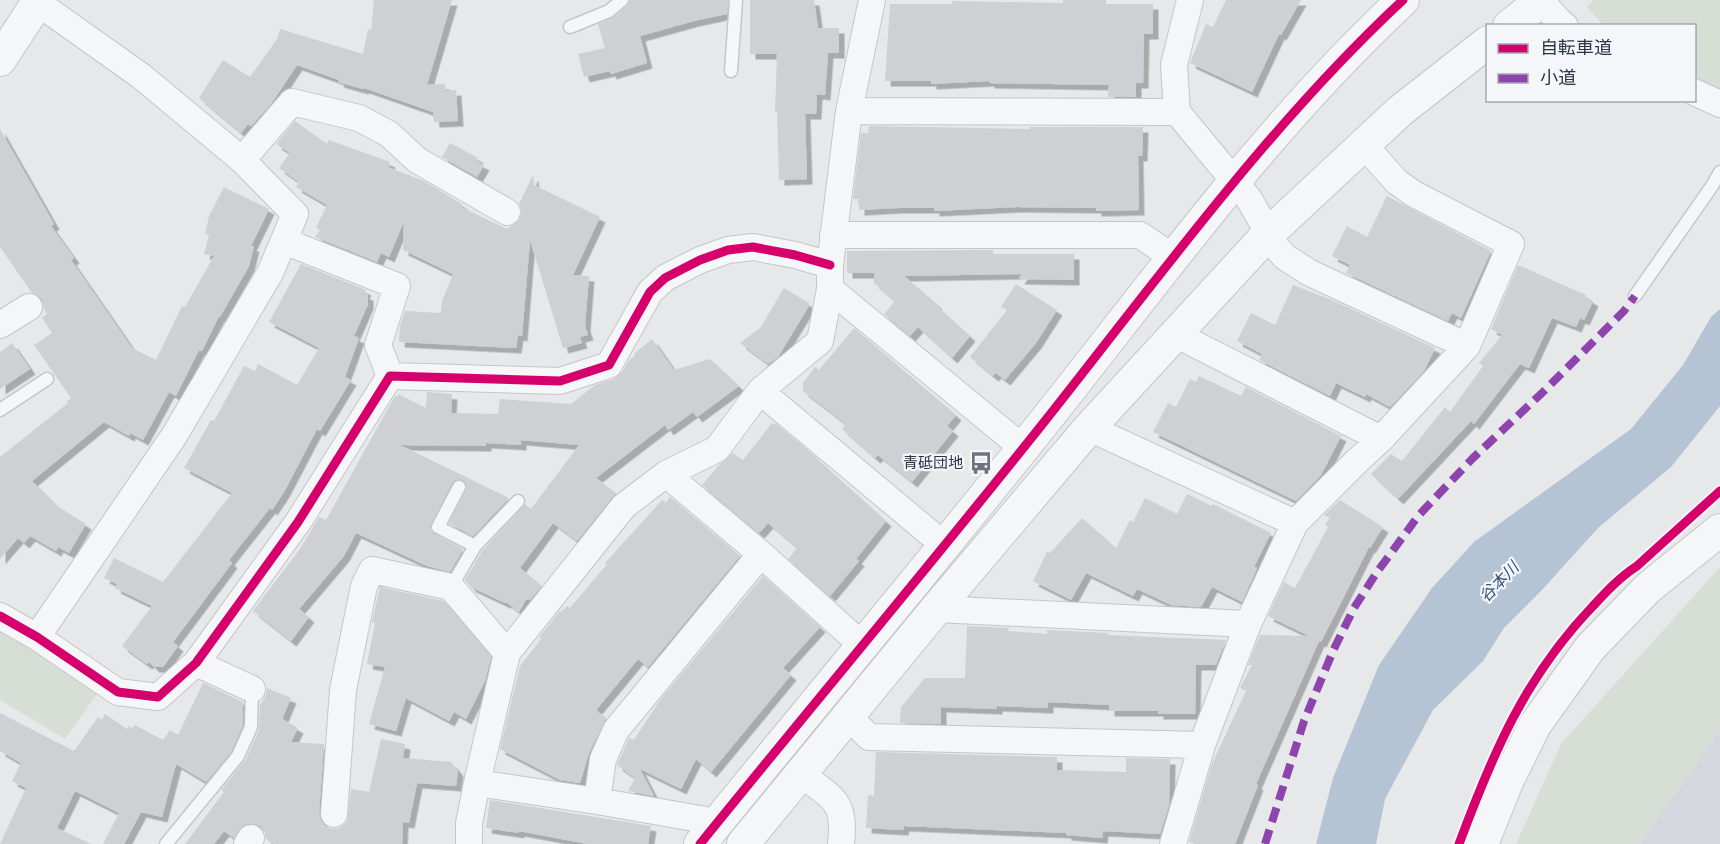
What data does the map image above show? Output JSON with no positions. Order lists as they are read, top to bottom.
{
  "water": ["谷本川"],
  "places": {
    "bus stop": ["青砥団地"]
  },
  "legend": ["自転車道", "小道"]
}
